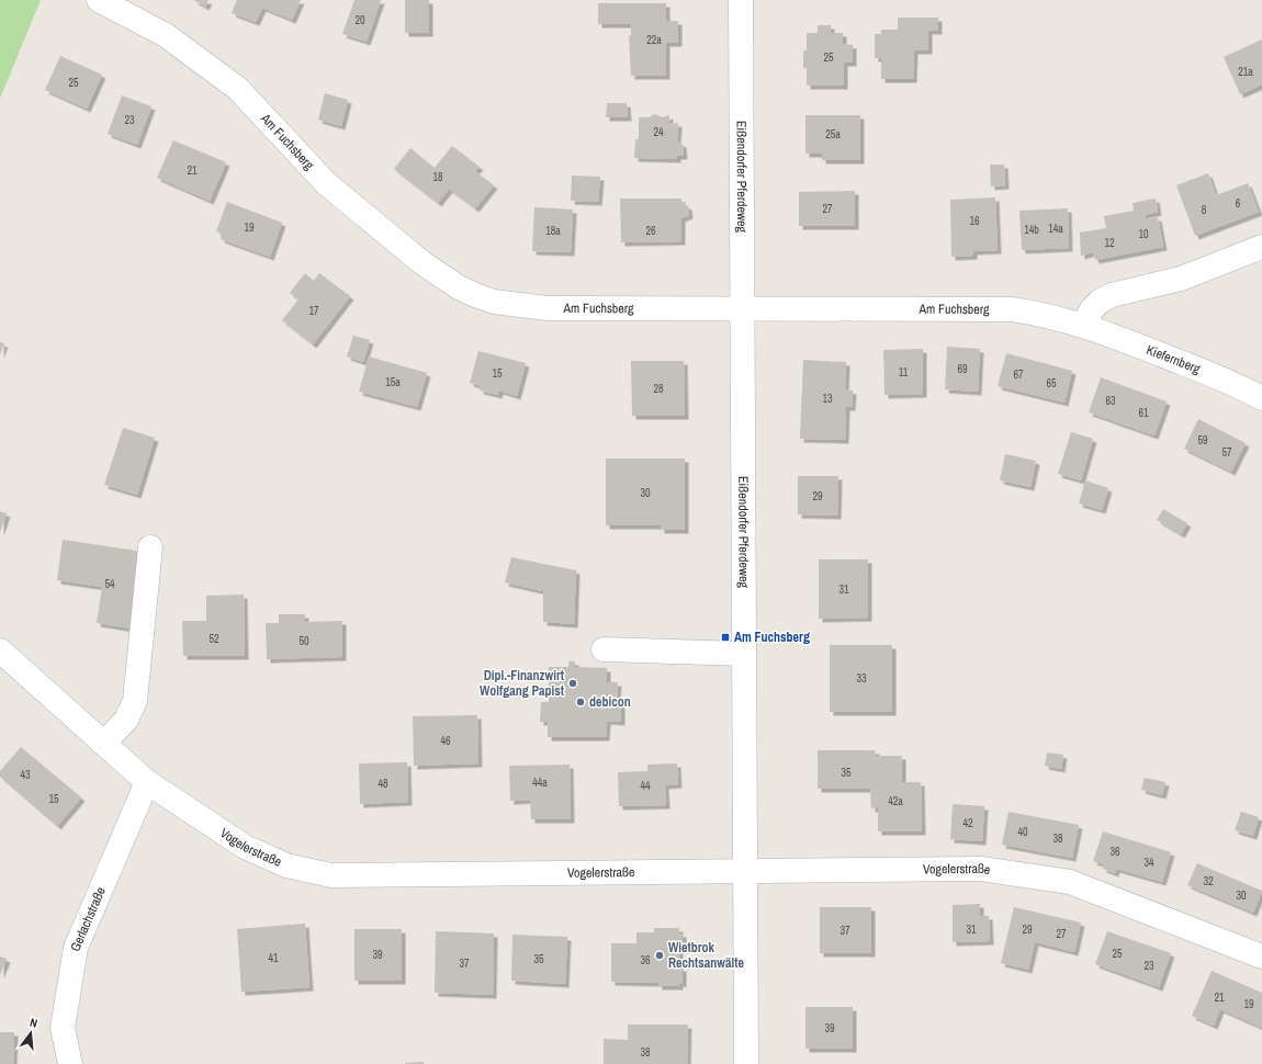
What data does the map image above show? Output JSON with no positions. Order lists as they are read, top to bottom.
{
  "streets": {
    "street": [
      "Am Fuchsberg",
      "Eißendorfer Pferdeweg",
      "Kiefernberg",
      "Vogelerstraße",
      "Gerlachstraße"
    ]
  },
  "crossings": [
    ["Am Fuchsberg", "Eißendorfer Pferdeweg"],
    ["Am Fuchsberg", "Kiefernberg"],
    ["Eißendorfer Pferdeweg", "Vogelerstraße"],
    ["Vogelerstraße", "Gerlachstraße"]
  ],
  "places": {
    "transit": ["Am Fuchsberg"],
    "other": ["Dipl.-Finanzwirt Wolfgang Papist", "debicon", "Wietbrok Rechtsanwälte"]
  },
  "house_numbers": [
    "20",
    "22a",
    "25",
    "21a",
    "25",
    "23",
    "24",
    "25a",
    "21",
    "18",
    "6",
    "27",
    "8",
    "16",
    "19",
    "14a",
    "14b",
    "18a",
    "26",
    "10",
    "12",
    "17",
    "69",
    "11",
    "15",
    "67",
    "15a",
    "65",
    "28",
    "13",
    "63",
    "61",
    "59",
    "57",
    "30",
    "29",
    "54",
    "31",
    "52",
    "50",
    "33",
    "46",
    "35",
    "43",
    "44a",
    "48",
    "44",
    "15",
    "42a",
    "42",
    "40",
    "38",
    "36",
    "34",
    "32",
    "30",
    "31",
    "29",
    "37",
    "27",
    "25",
    "39",
    "41",
    "35",
    "36",
    "37",
    "23",
    "21",
    "19",
    "39",
    "38"
  ],
  "north": "top"
}
